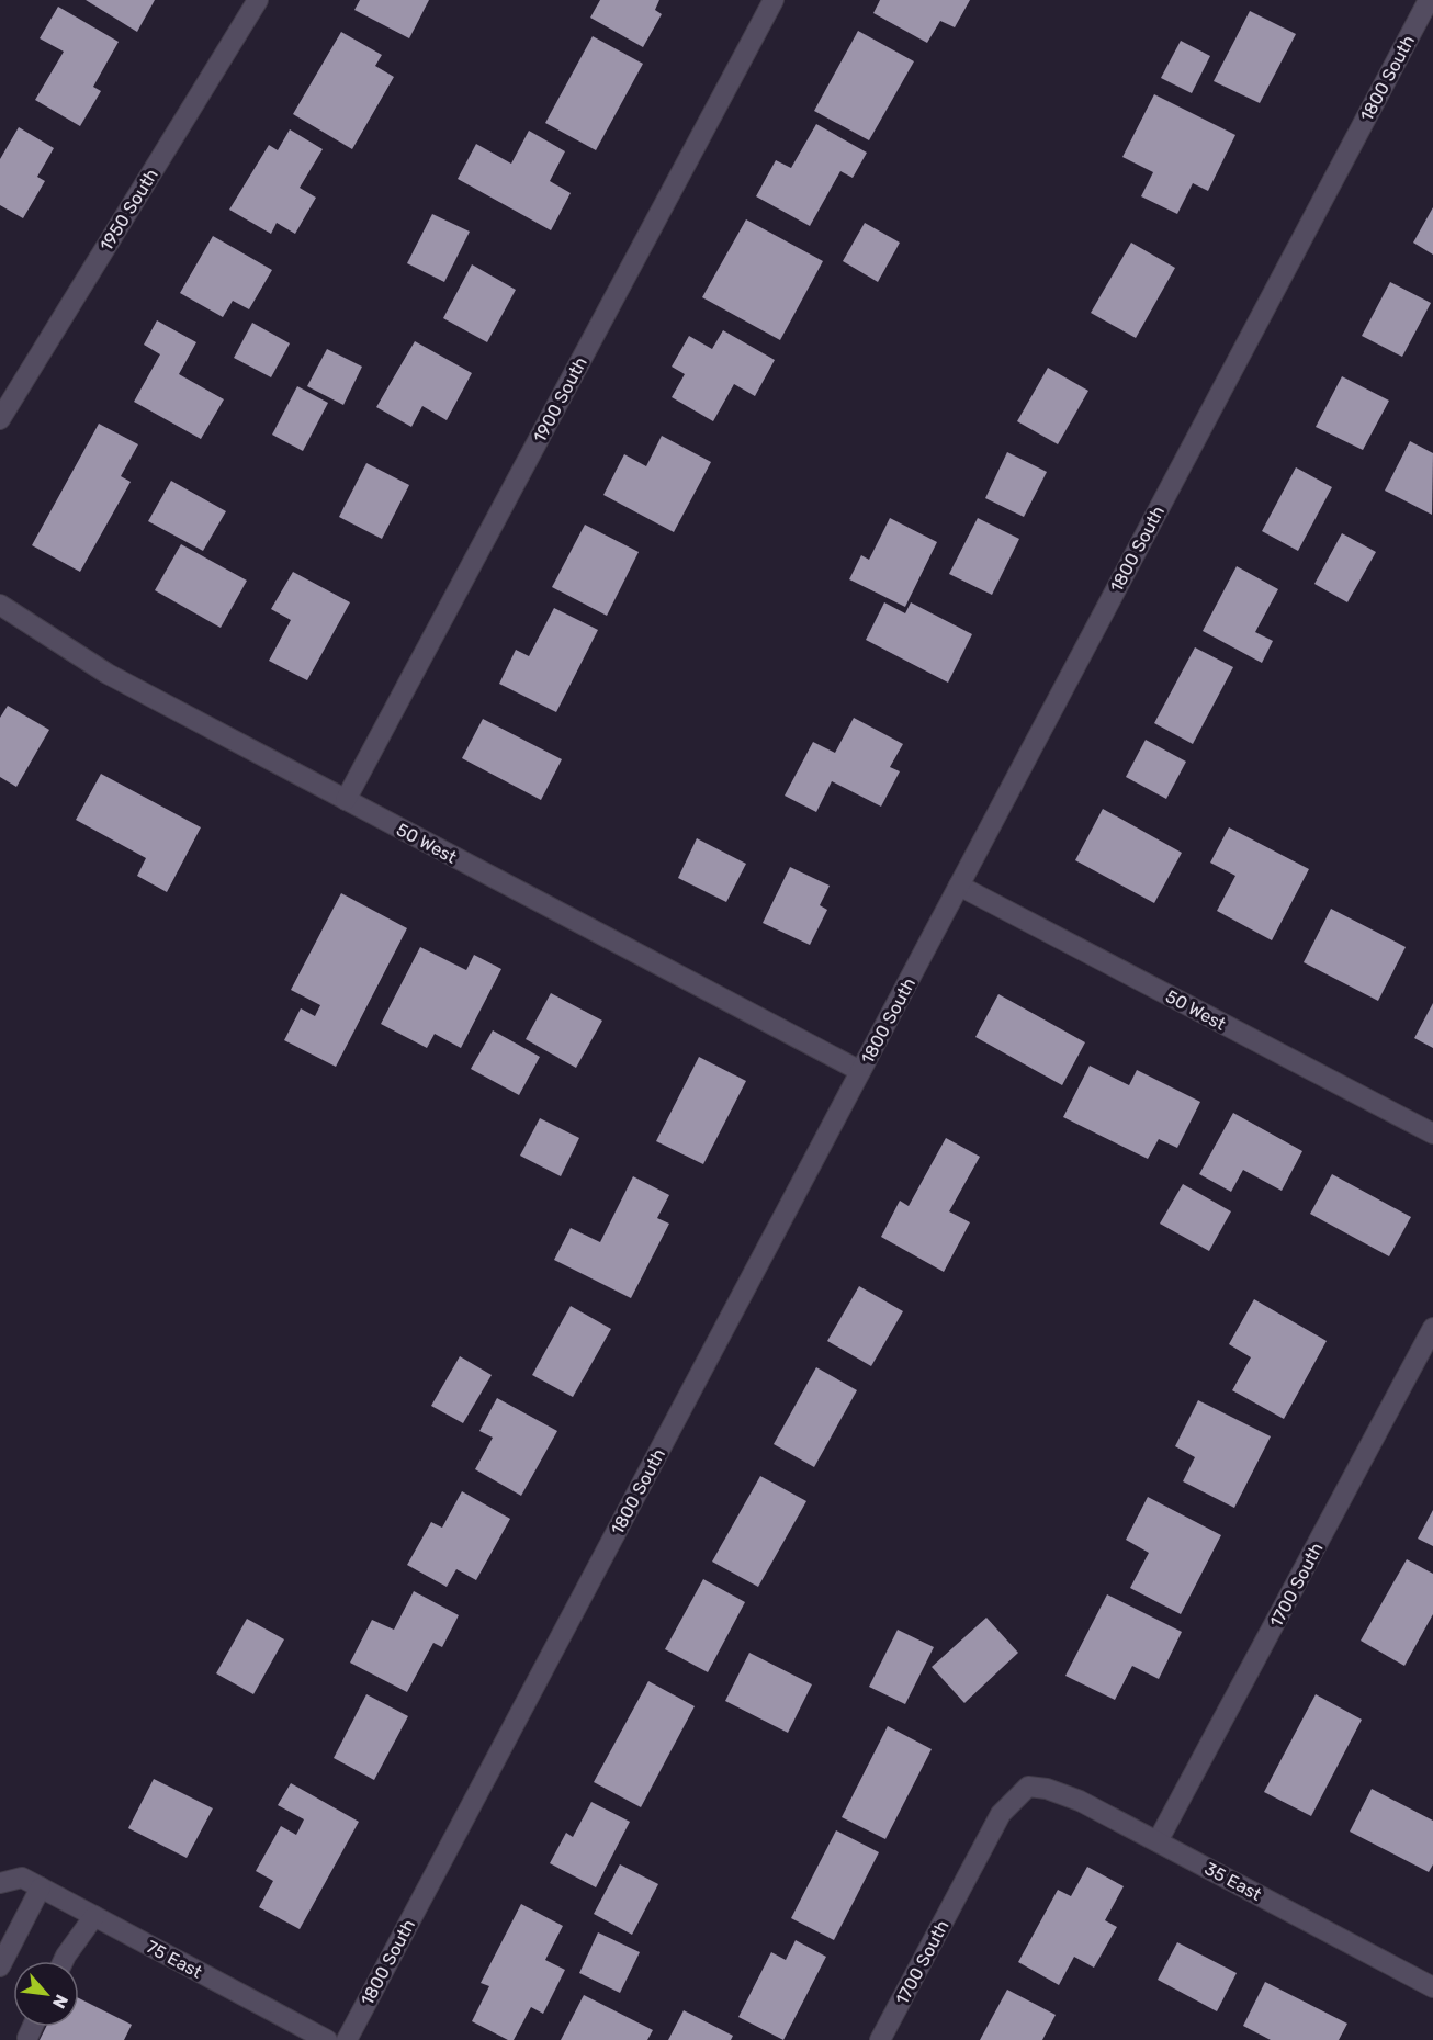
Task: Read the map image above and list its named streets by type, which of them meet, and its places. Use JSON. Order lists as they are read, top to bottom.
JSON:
{
  "streets": {
    "street": [
      "1800 South",
      "1950 South",
      "1900 South",
      "50 West",
      "1700 South",
      "35 East",
      "75 East"
    ]
  },
  "crossings": [
    ["1800 South", "50 West"],
    ["1900 South", "50 West"],
    ["1700 South", "35 East"]
  ],
  "north": "bottom right"
}
